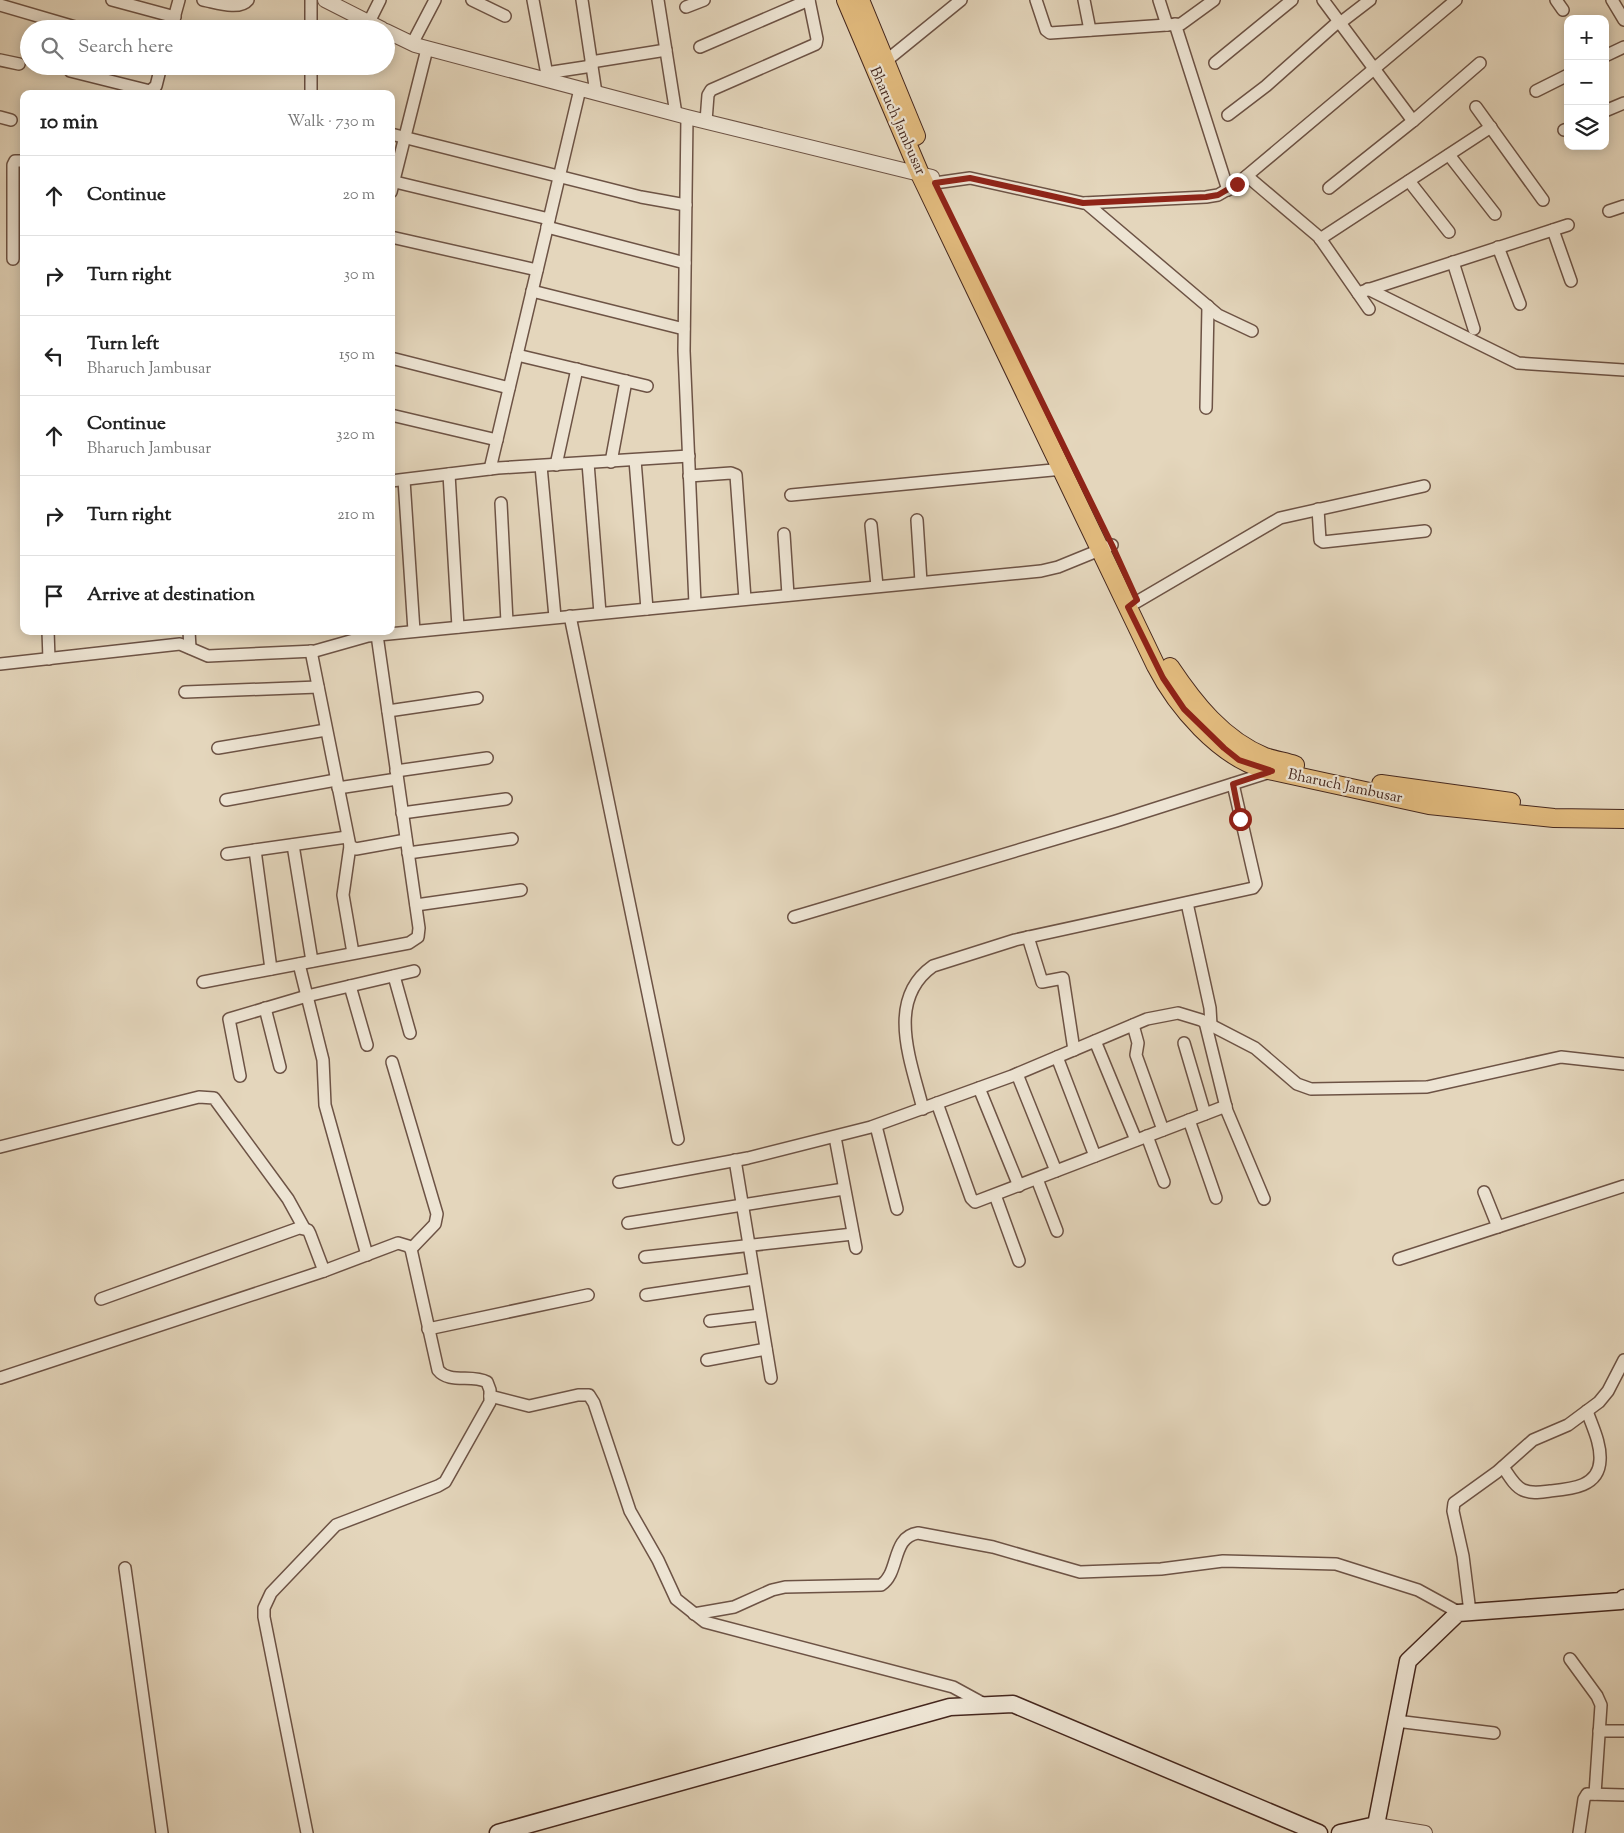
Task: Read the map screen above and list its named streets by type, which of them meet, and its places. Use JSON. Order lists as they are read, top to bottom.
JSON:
{
  "streets": {
    "main road": ["Bharuch Jambusar"]
  },
  "page": {
    "map_buttons": ["+", "−"],
    "search": "Search here",
    "heading": ["10 min", "Walk · 730 m"],
    "list": [
      ["Continue", "20 m"],
      ["Turn right", "30 m"],
      ["Turn left", "Bharuch Jambusar", "150 m"],
      ["Continue", "Bharuch Jambusar", "320 m"],
      ["Turn right", "210 m"],
      "Arrive at destination"
    ]
  }
}
